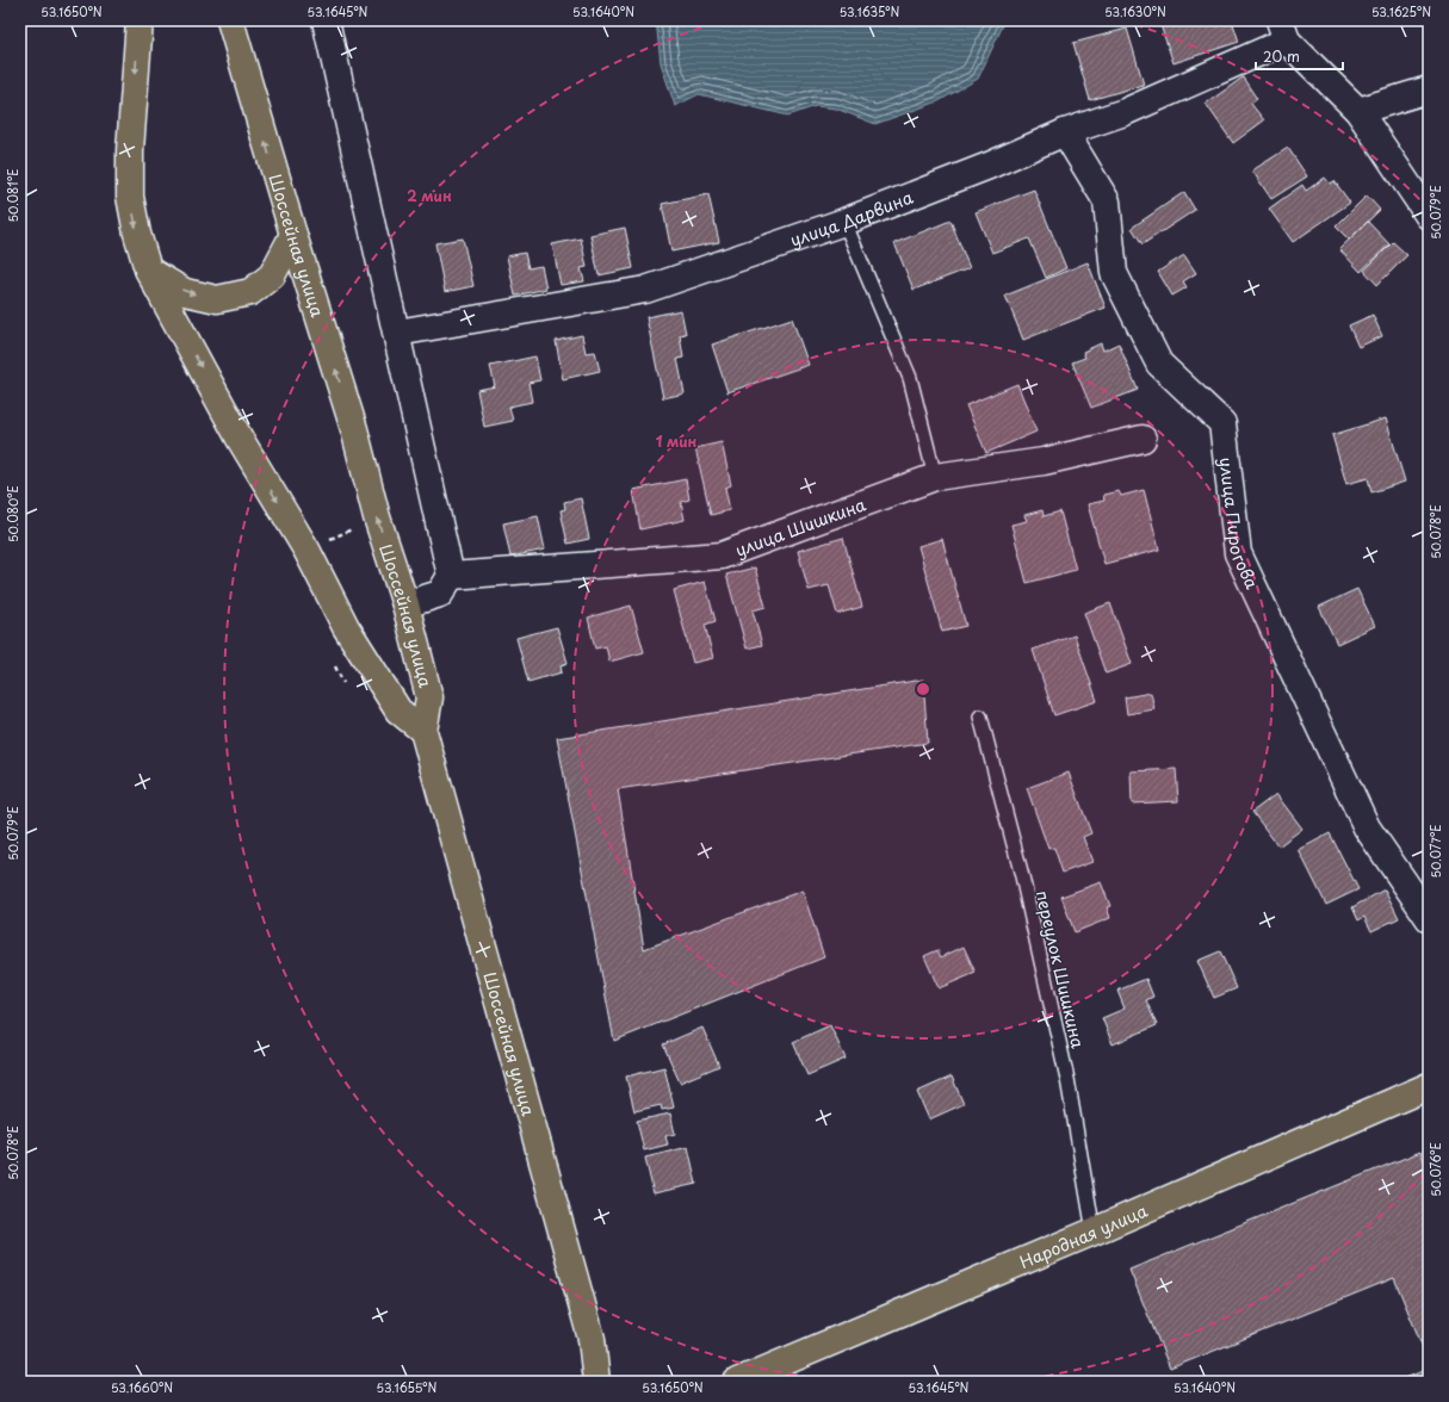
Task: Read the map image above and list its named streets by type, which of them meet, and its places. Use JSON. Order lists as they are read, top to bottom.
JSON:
{
  "streets": {
    "main road": ["Шоссейная улица", "Народная улица"],
    "street": ["улица Дарвина", "улица Пирогова", "улица Шишкина"],
    "lane": ["переулок Шишкина"]
  },
  "crossings": [
    ["улица Дарвина", "улица Пирогова"],
    ["переулок Шишкина", "Народная улица"]
  ],
  "scale_bar": "20 m",
  "coordinates": [
    "53.1650°N",
    "53.1645°N",
    "53.1640°N",
    "53.1635°N",
    "53.1630°N",
    "53.1625°N",
    "50.081°E",
    "50.079°E",
    "50.080°E",
    "50.078°E",
    "50.077°E",
    "50.076°E",
    "53.1660°N",
    "53.1655°N"
  ],
  "rings": ["2 мин", "1 мин"]
}
